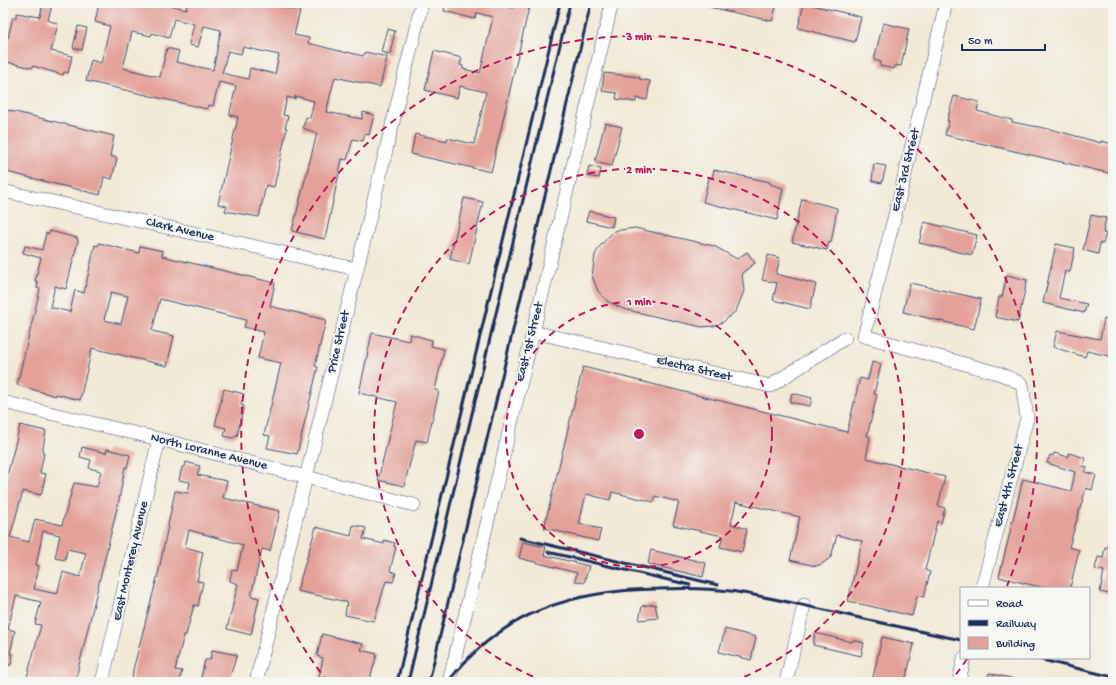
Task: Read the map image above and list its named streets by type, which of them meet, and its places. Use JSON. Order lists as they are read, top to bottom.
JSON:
{
  "streets": {
    "street": [
      "East 3rd Street",
      "Clark Avenue",
      "Price Street",
      "East 1st Street",
      "Electra Street",
      "North Loranne Avenue",
      "East 4th Street",
      "East Monterey Avenue"
    ]
  },
  "crossings": [
    ["East 3rd Street", "East 4th Street"],
    ["Clark Avenue", "Price Street"],
    ["Price Street", "North Loranne Avenue"],
    ["East 1st Street", "Electra Street"],
    ["North Loranne Avenue", "East Monterey Avenue"]
  ],
  "legend": ["Road", "Railway", "Building"],
  "scale_bar": "50 m",
  "rings": ["3 min", "2 min", "1 min"]
}
